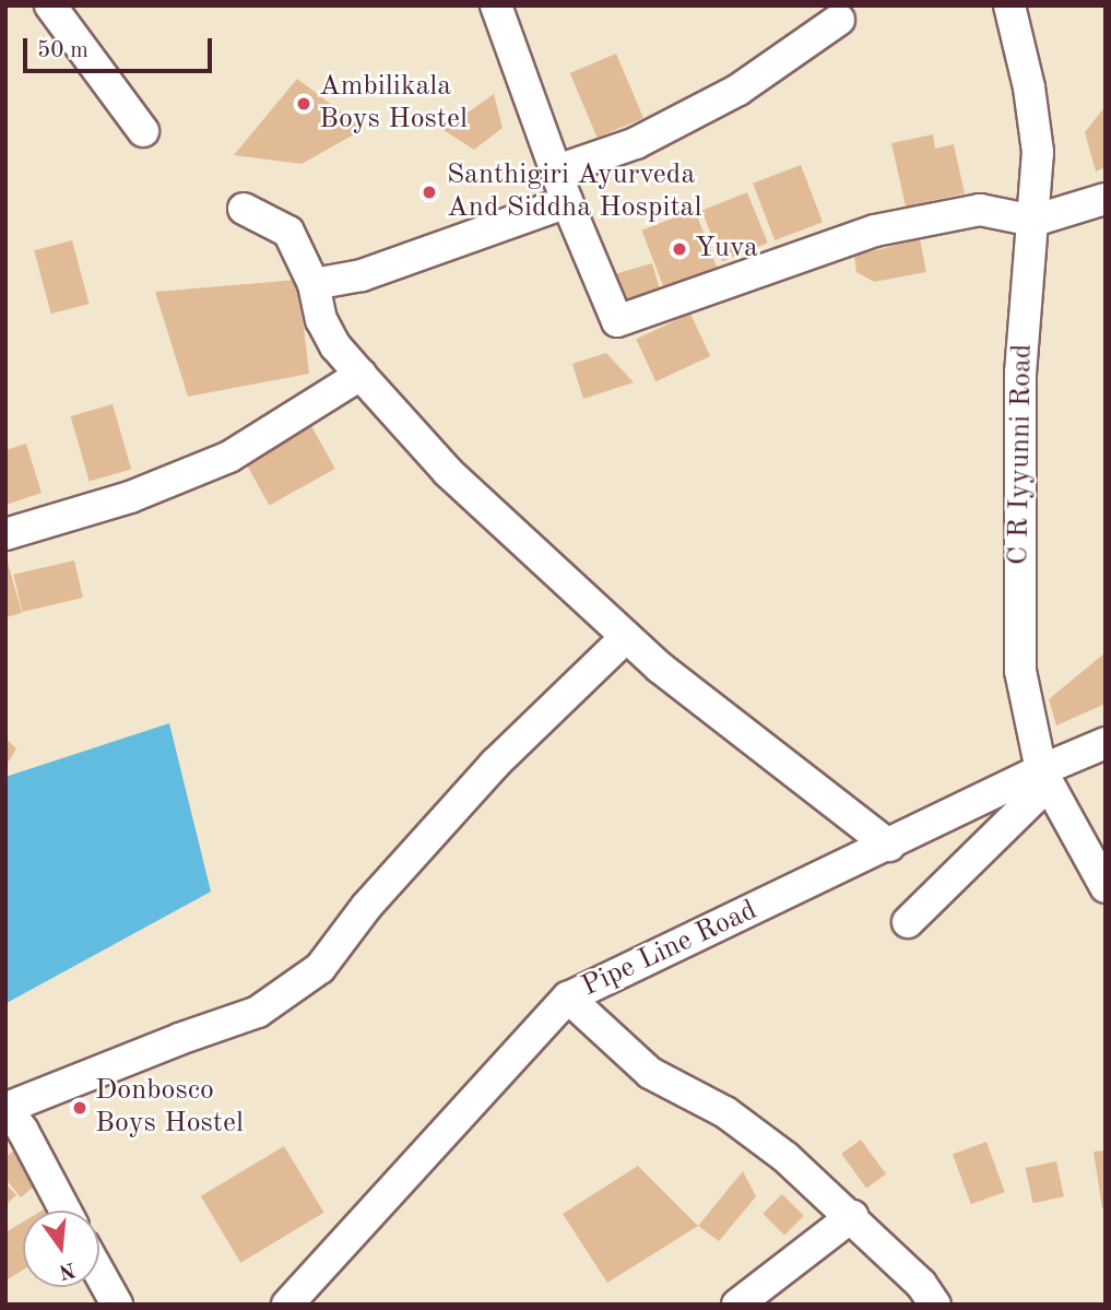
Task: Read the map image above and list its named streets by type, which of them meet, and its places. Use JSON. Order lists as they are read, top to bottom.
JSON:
{
  "streets": {
    "street": ["C R Iyyunni Road", "Pipe Line Road"]
  },
  "crossings": [
    ["C R Iyyunni Road", "Pipe Line Road"]
  ],
  "places": [
    "Ambilikala Boys Hostel",
    "Santhigiri Ayurveda And Siddha Hospital",
    "Yuva",
    "Donbosco Boys Hostel"
  ],
  "scale_bar": "50 m",
  "north": "bottom"
}
